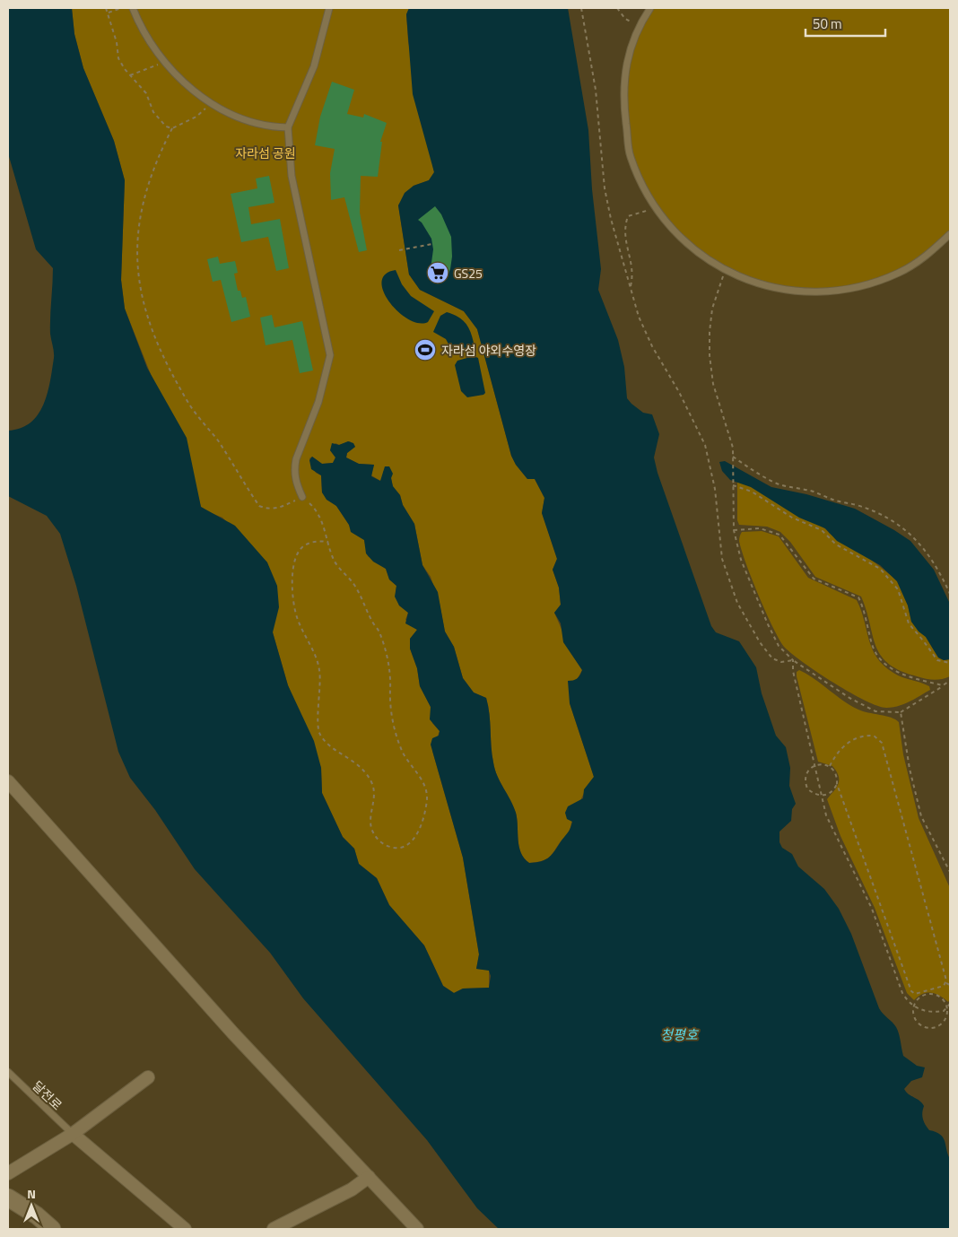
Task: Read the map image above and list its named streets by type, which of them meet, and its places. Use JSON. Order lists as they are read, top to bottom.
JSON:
{
  "streets": {
    "lane": ["달전로"]
  },
  "water": ["청평호"],
  "parks": ["자라섬 공원"],
  "places": {
    "supermarket": ["GS25"],
    "sports": ["자라섬 야외수영장"]
  },
  "scale_bar": "50 m",
  "north": "top"
}
